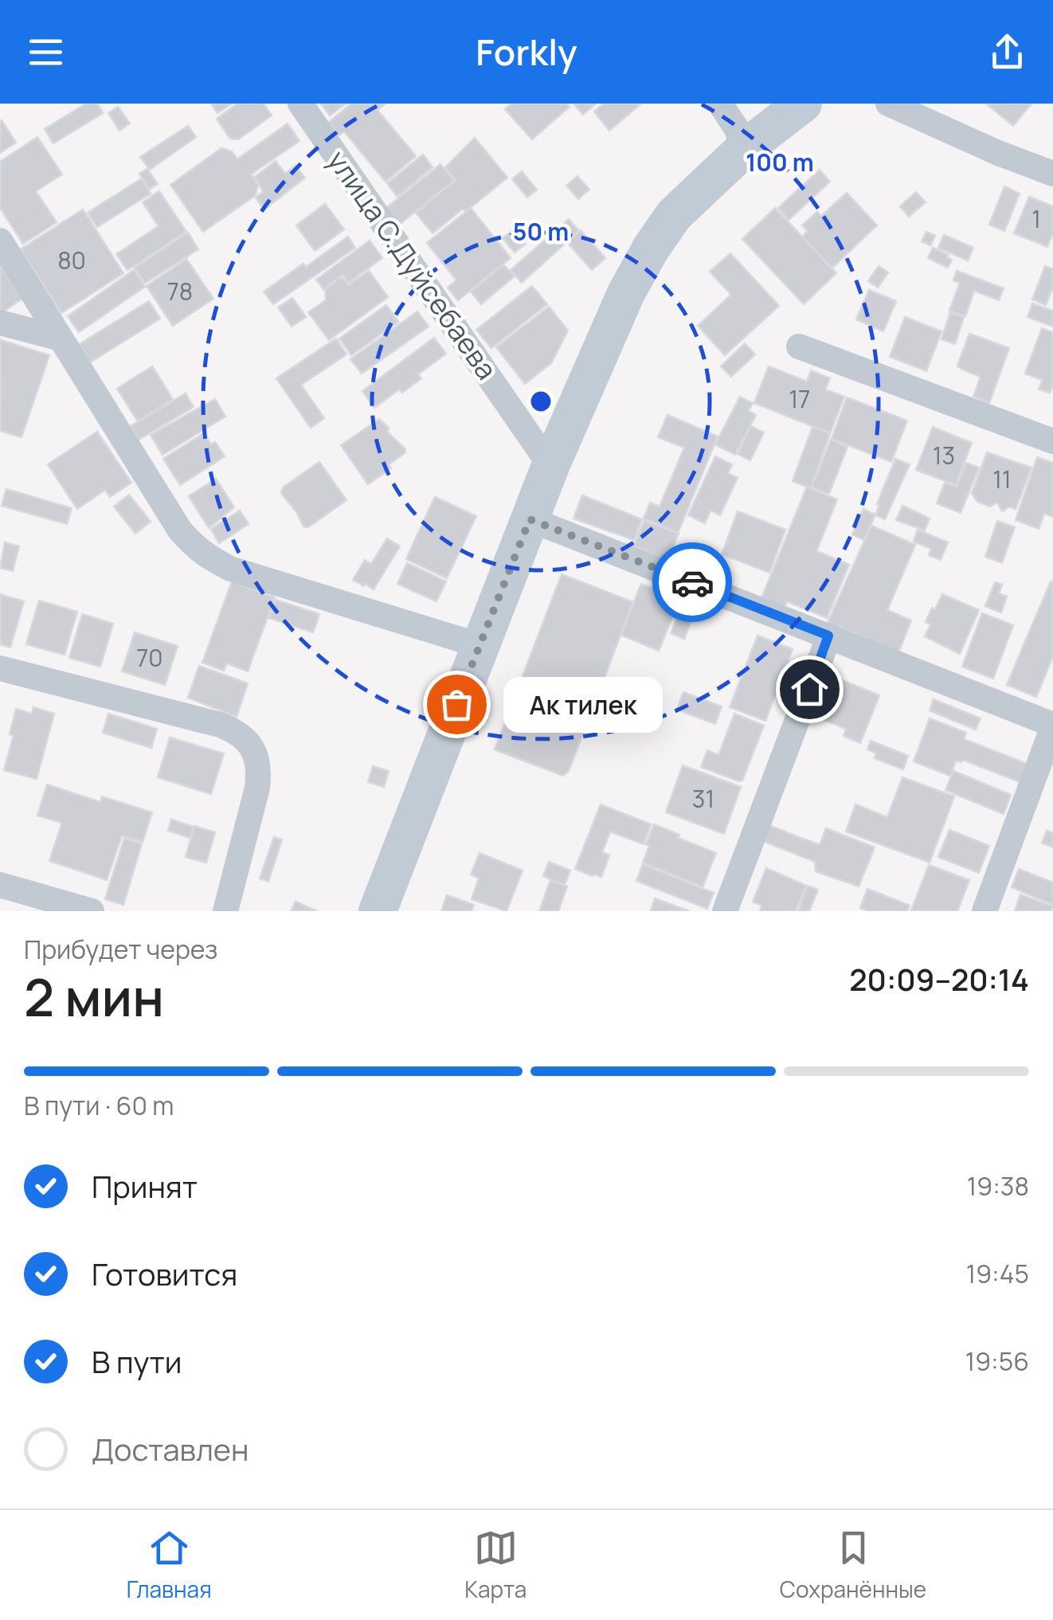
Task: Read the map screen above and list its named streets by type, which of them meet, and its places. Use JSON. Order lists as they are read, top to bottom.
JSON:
{
  "streets": {
    "street": ["улица С.Дуйсебаева"]
  },
  "places": ["Ак тилек"],
  "house_numbers": [
    "1",
    "80",
    "78",
    "17",
    "13",
    "11",
    "70",
    "31"
  ],
  "page": {
    "header": "Forkly",
    "bubble": "Ак тилек",
    "heading": ["2 мин", "Прибудет через", "20:09–20:14"],
    "bar": "В пути · 60 m",
    "list": [
      ["Принят", "19:38"],
      ["Готовится", "19:45"],
      ["В пути", "19:56"],
      "Доставлен"
    ],
    "tabs": ["Главная", "Карта", "Сохранённые"]
  },
  "rings": ["100 m", "50 m"]
}
